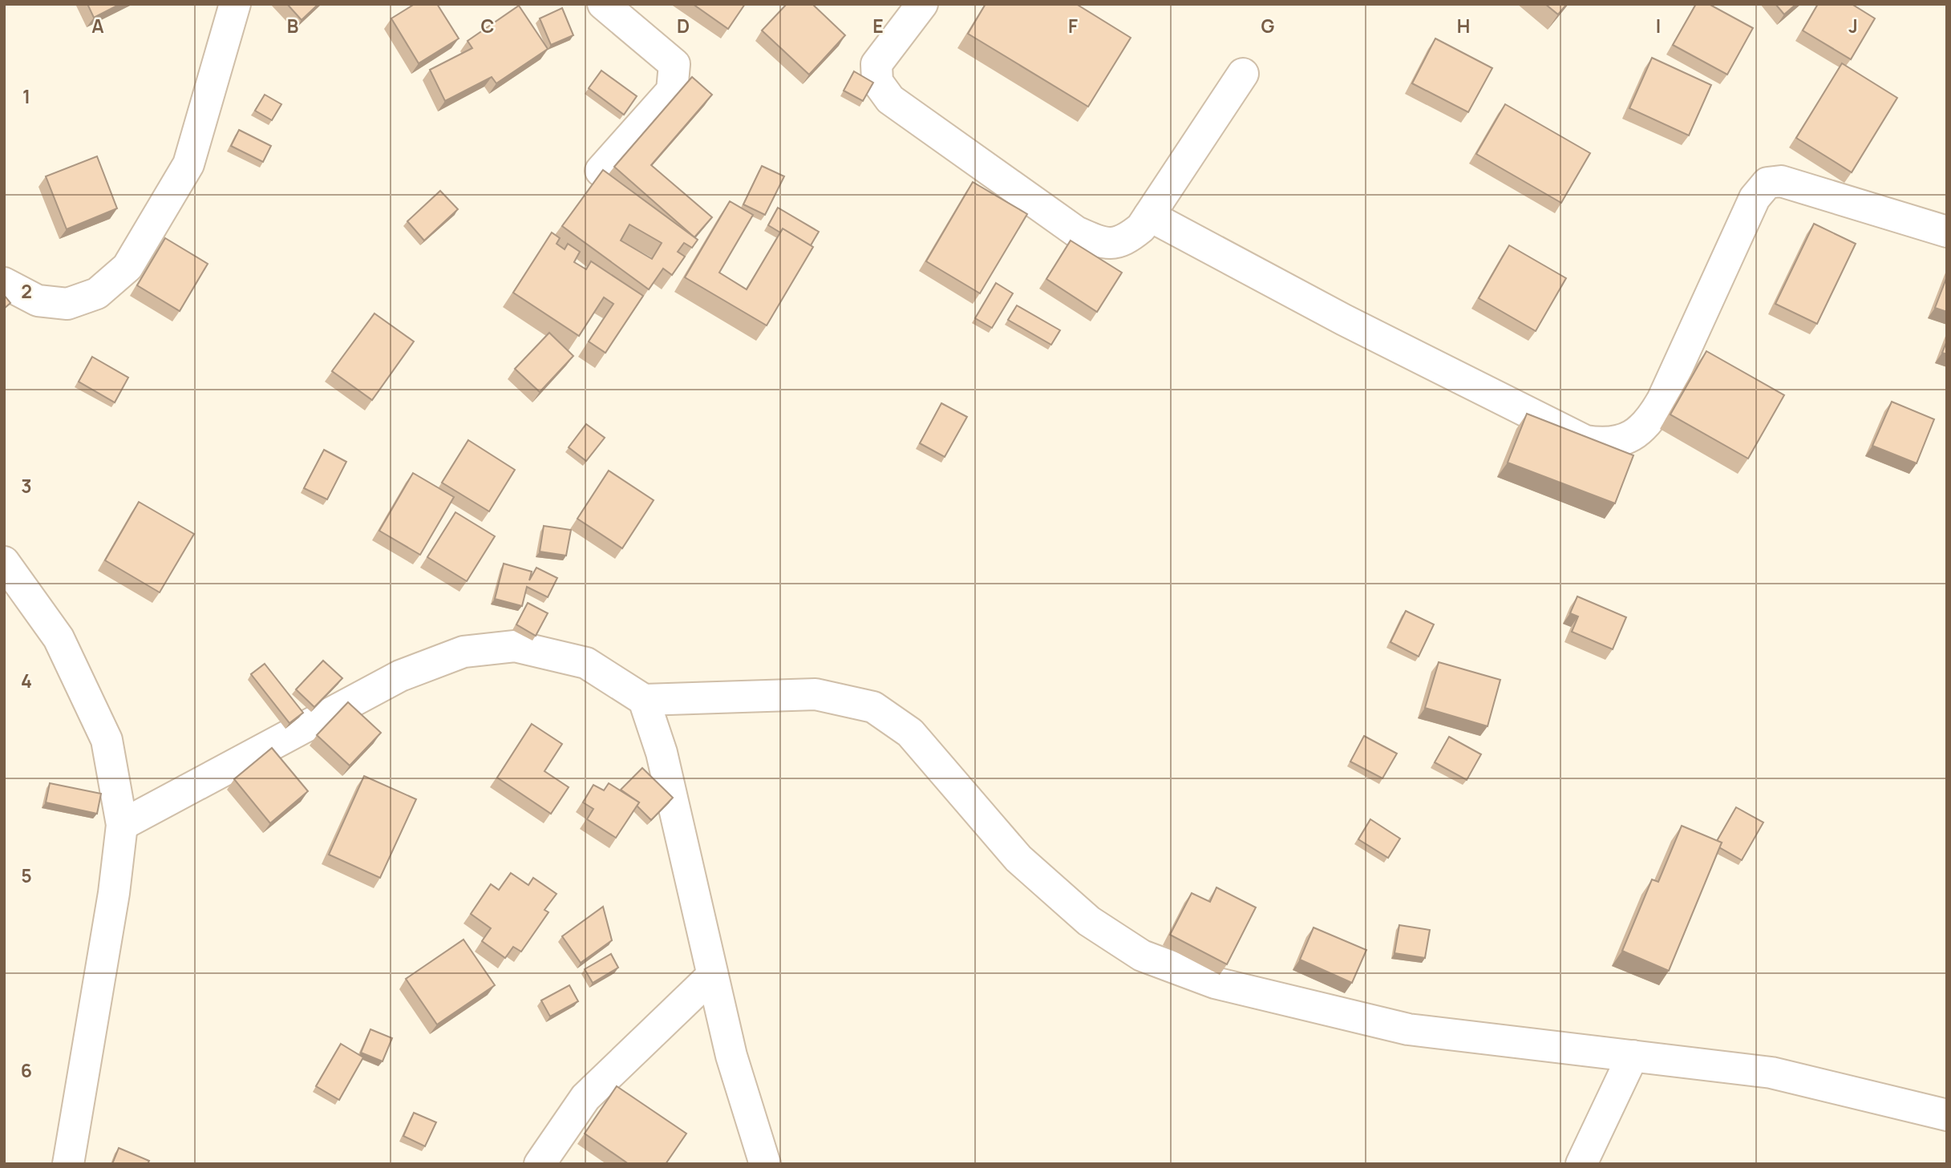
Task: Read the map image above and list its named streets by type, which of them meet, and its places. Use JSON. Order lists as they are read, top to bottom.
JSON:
{
  "grid": {
    "columns": [
      "A",
      "B",
      "C",
      "D",
      "E",
      "F",
      "G",
      "H",
      "I",
      "J"
    ],
    "rows": [
      "1",
      "2",
      "3",
      "4",
      "5",
      "6"
    ]
  }
}
